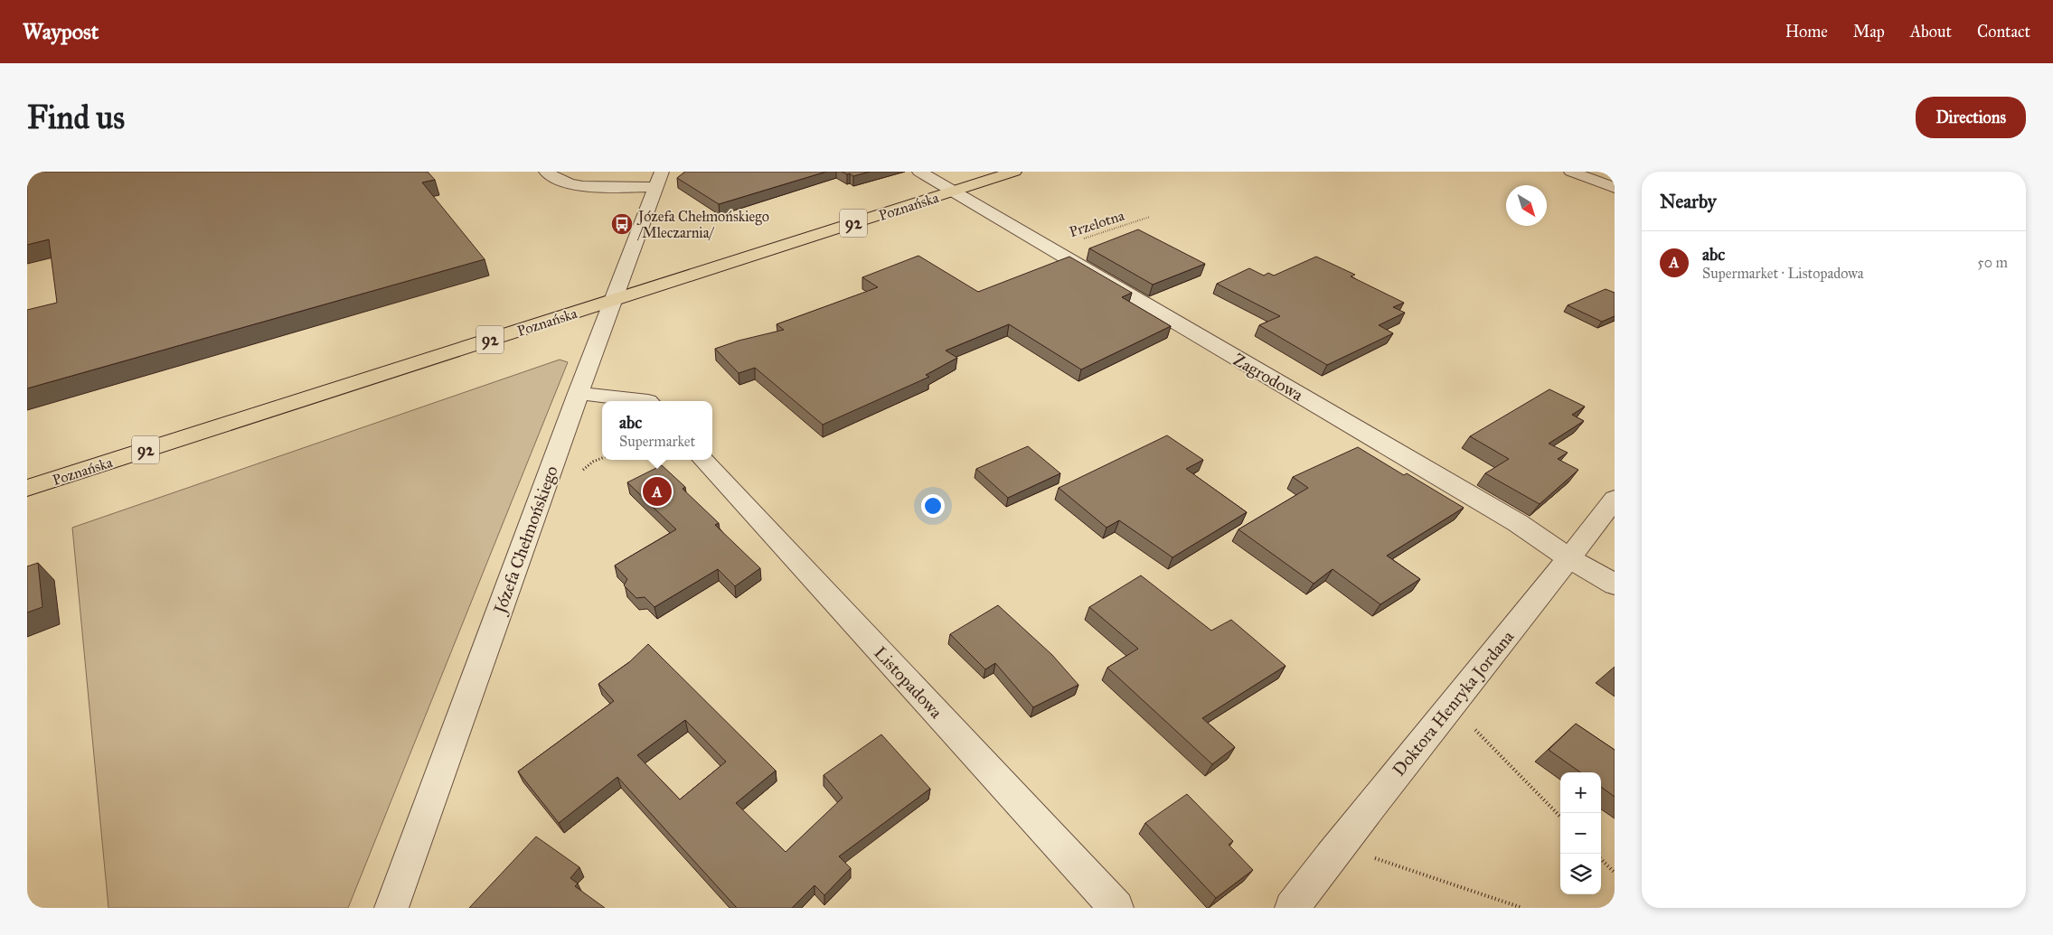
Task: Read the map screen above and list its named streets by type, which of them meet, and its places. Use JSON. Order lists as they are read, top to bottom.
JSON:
{
  "streets": {
    "main road": ["Poznańska", "92"],
    "street": [
      "Zagrodowa",
      "Józefa Chełmońskiego",
      "Listopadowa",
      "Doktora Henryka Jordana"
    ],
    "path": ["Przelotna"]
  },
  "crossings": [
    ["Poznańska", "Zagrodowa"],
    ["Poznańska", "Józefa Chełmońskiego"],
    ["Przelotna", "Zagrodowa"],
    ["Zagrodowa", "Doktora Henryka Jordana"]
  ],
  "places": {
    "bus stop": ["Józefa Chełmońskiego /Mleczarnia/"]
  },
  "north": "bottom right",
  "page": {
    "header": "Waypost",
    "nav": [
      "Home",
      "Map",
      "About",
      "Contact"
    ],
    "buttons": "Directions",
    "title": "Find us",
    "heading": "Nearby",
    "list": [
      {
        "mark": "A",
        "name": "abc",
        "note": "Supermarket · Listopadowa",
        "value": "50 m"
      }
    ],
    "popup": ["abc", "Supermarket"],
    "pins": "A",
    "map_buttons": ["+", "−"]
  }
}
